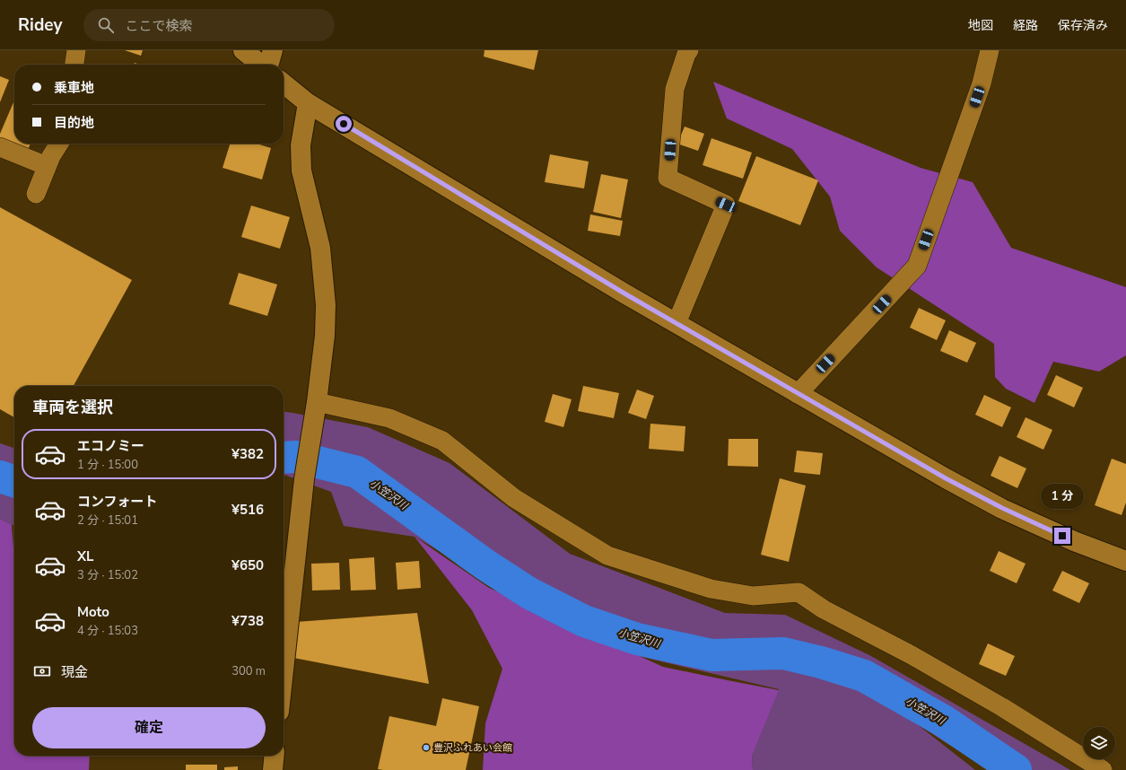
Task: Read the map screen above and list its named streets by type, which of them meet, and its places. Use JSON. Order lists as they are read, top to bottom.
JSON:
{
  "water": ["小笠沢川"],
  "places": ["豊沢ふれあい会館"],
  "page": {
    "header": "Ridey",
    "search": "ここで検索",
    "nav": ["地図", "経路", "保存済み"],
    "banner": ["乗車地", "目的地"],
    "heading": "車両を選択",
    "list": [
      {
        "name": "エコノミー",
        "note": "1 分 · 15:00",
        "value": "¥382"
      },
      {
        "name": "コンフォート",
        "note": "2 分 · 15:01",
        "value": "¥516"
      },
      {
        "name": "XL",
        "note": "3 分 · 15:02",
        "value": "¥650"
      },
      {
        "name": "Moto",
        "note": "4 分 · 15:03",
        "value": "¥738"
      }
    ],
    "bubble": "1 分",
    "pay": ["現金", "300 m"],
    "buttons": "確定"
  }
}
